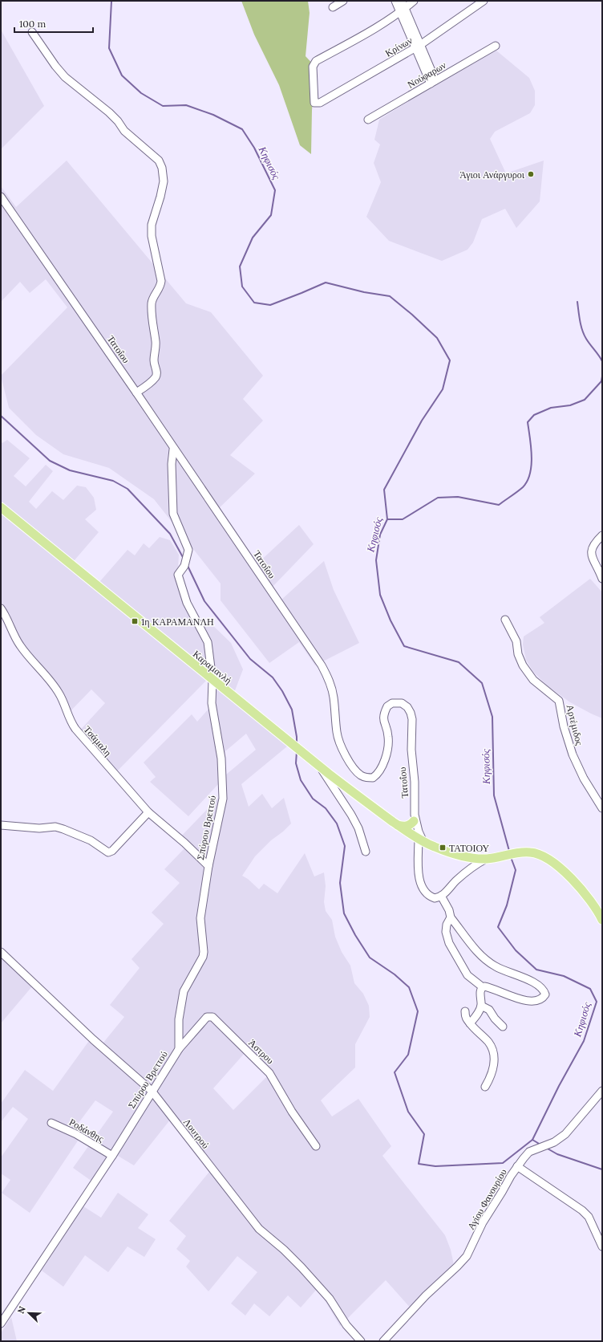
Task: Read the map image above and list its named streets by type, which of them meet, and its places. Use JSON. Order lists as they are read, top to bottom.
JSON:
{
  "streets": {
    "main road": ["Καραμανλή"],
    "street": [
      "Κρίνων",
      "Νούφαρων",
      "Τατοΐου",
      "Αρτέμιδος",
      "Τσάμαλη",
      "Σπύρου Βρεττού",
      "Άστρου",
      "Ροδάνθης",
      "Λουτρού",
      "Αγίου Φανουρίου"
    ]
  },
  "crossings": [
    ["Τατοΐου", "Καραμανλή"],
    ["Τατοΐου", "Σπύρου Βρεττού"],
    ["Καραμανλή", "Σπύρου Βρεττού"],
    ["Τσάμαλη", "Σπύρου Βρεττού"],
    ["Σπύρου Βρεττού", "Άστρου"],
    ["Σπύρου Βρεττού", "Ροδάνθης"],
    ["Σπύρου Βρεττού", "Λουτρού"]
  ],
  "water": ["Κηφισός"],
  "places": {
    "other": ["Άγιοι Ανάργυροι"],
    "transit": ["1η ΚΑΡΑΜΑΝΛΗ", "ΤΑΤΟΙΟΥ"]
  },
  "scale_bar": "100 m",
  "north": "top left"
}
